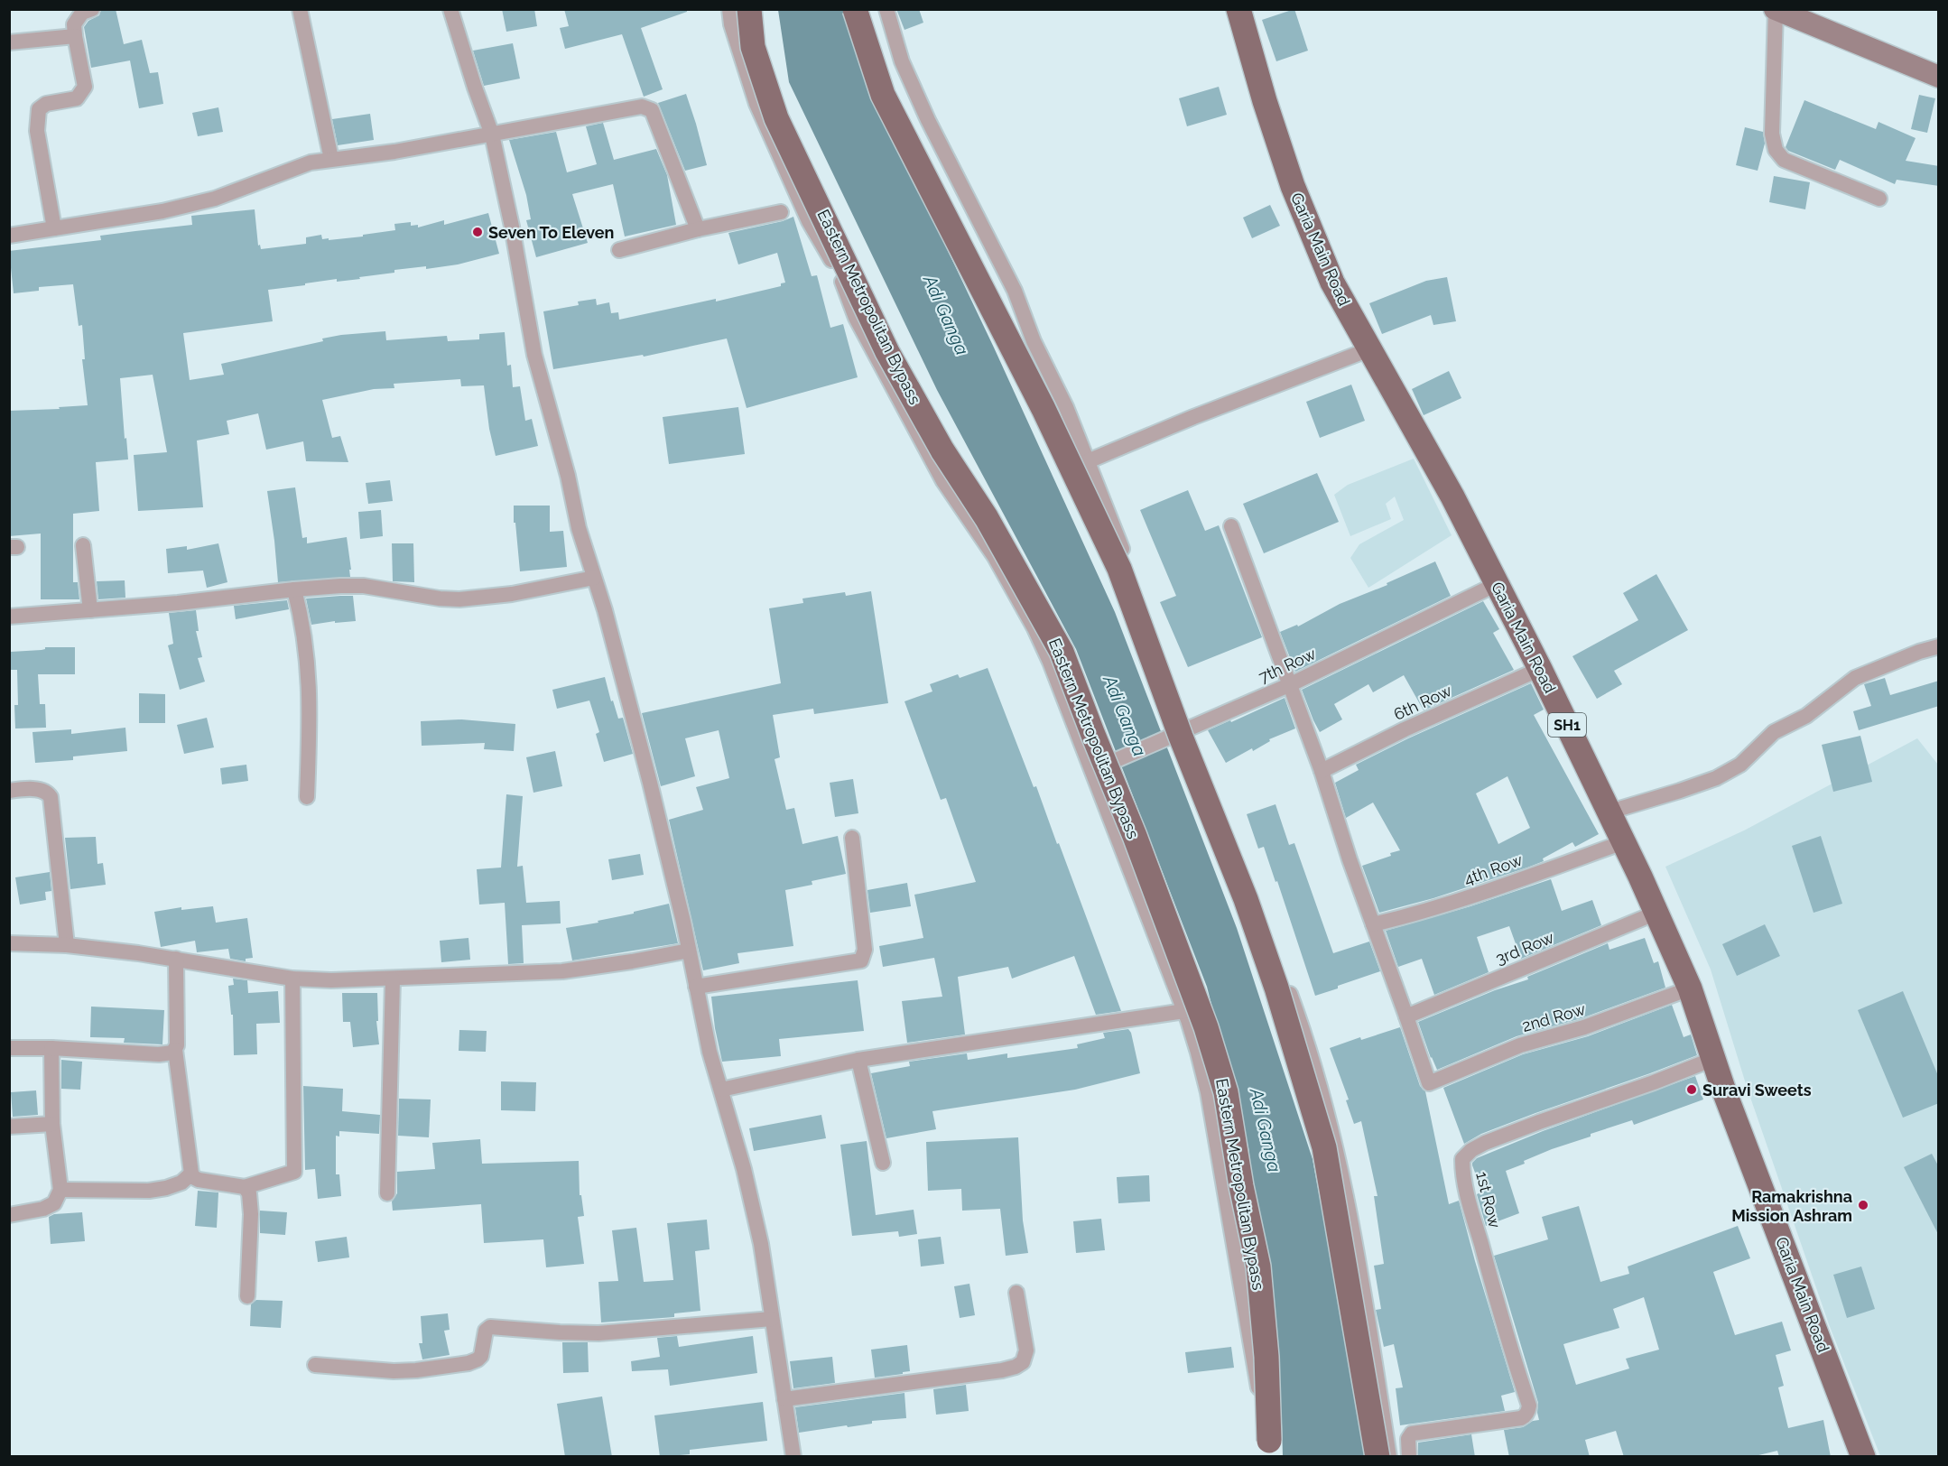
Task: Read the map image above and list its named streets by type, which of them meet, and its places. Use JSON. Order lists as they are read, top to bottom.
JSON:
{
  "streets": {
    "main road": ["Garia Main Road", "Eastern Metropolitan Bypass", "SH1"],
    "street": [
      "7th Row",
      "6th Row",
      "4th Row",
      "3rd Row",
      "2nd Row",
      "1st Row"
    ]
  },
  "crossings": [
    ["Garia Main Road", "7th Row"],
    ["Garia Main Road", "6th Row"],
    ["Garia Main Road", "4th Row"],
    ["Garia Main Road", "3rd Row"],
    ["Garia Main Road", "2nd Row"],
    ["Garia Main Road", "1st Row"],
    ["3rd Row", "2nd Row"]
  ],
  "water": ["Adi Ganga"],
  "places": ["Seven To Eleven", "Suravi Sweets", "Ramakrishna Mission Ashram"]
}
